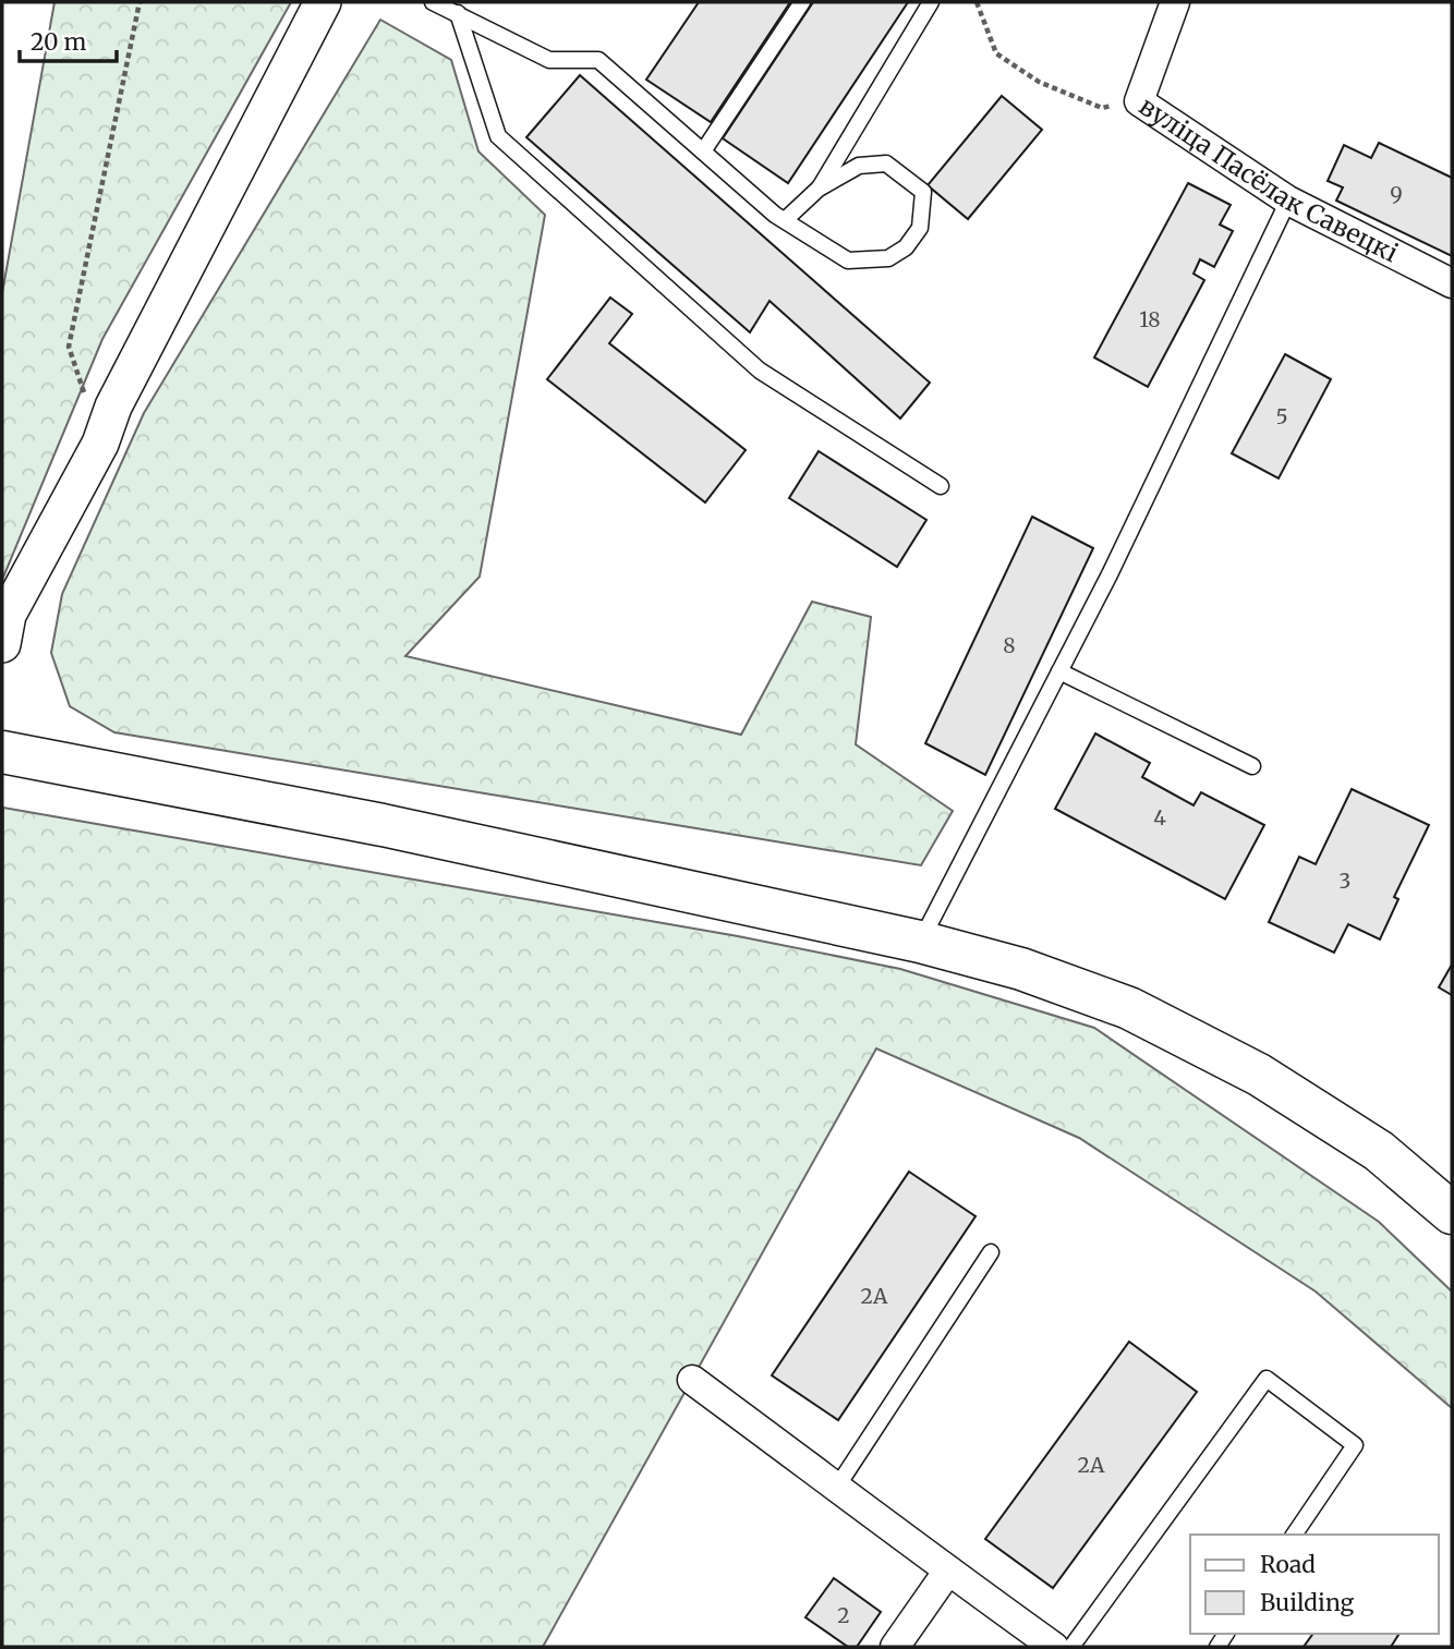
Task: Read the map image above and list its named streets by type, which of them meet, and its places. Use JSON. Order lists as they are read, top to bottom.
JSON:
{
  "streets": {
    "street": ["вуліца Пасёлак Савецкі"]
  },
  "house_numbers": [
    "9",
    "18",
    "5",
    "8",
    "4",
    "3",
    "2А",
    "2А",
    "2"
  ],
  "legend": ["Road", "Building"],
  "scale_bar": "20 m"
}
